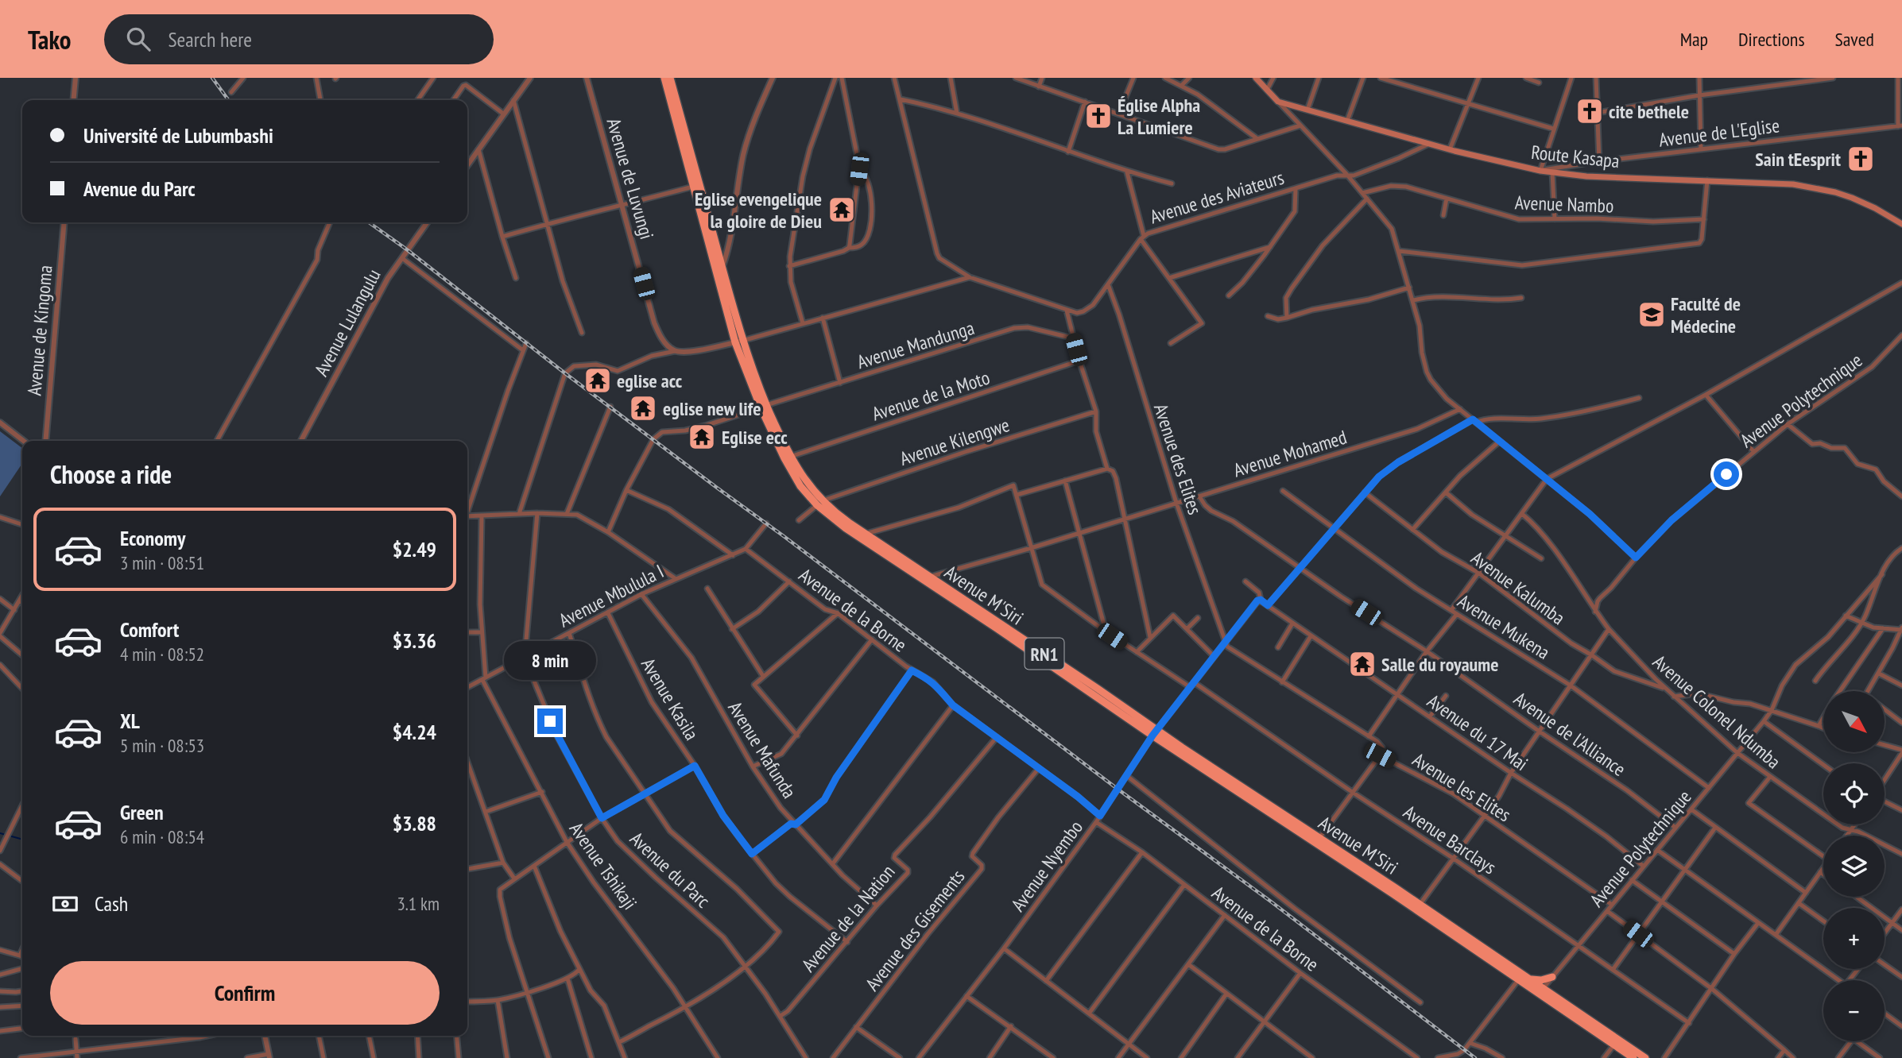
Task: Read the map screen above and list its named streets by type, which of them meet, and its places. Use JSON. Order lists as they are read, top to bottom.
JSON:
{
  "streets": {
    "highway": ["Avenue M'Siri", "RN1"],
    "main road": ["Route Kasapa"],
    "street": [
      "Avenue de L'Eglise",
      "Avenue de Luvungi",
      "Avenue des Aviateurs",
      "Avenue Nambo",
      "Avenue Lulangulu",
      "Avenue de Kingoma",
      "Avenue Mandunga",
      "Avenue de la Moto",
      "Avenue Polytechnique",
      "Avenue Kilengwe",
      "Avenue Mohamed",
      "Avenue des Elites",
      "Avenue Kalumba",
      "Avenue Mbulula I",
      "Avenue de la Borne",
      "Avenue Mukena",
      "Avenue Kasila",
      "Avenue Colonel Ndumba",
      "Avenue du 17 Mai",
      "Avenue de l'Alliance",
      "Avenue Mafunda",
      "Avenue les Elites",
      "Avenue Barclays",
      "Avenue Tshikaji",
      "Avenue Nyembo",
      "Avenue du Parc",
      "Avenue de la Nation",
      "Avenue des Gisements"
    ]
  },
  "crossings": [
    ["Avenue de L'Eglise", "Route Kasapa"],
    ["Route Kasapa", "Avenue des Aviateurs"],
    ["Avenue des Aviateurs", "Avenue des Elites"],
    ["Avenue Mandunga", "Avenue M'Siri"],
    ["Avenue de la Moto", "Avenue M'Siri"],
    ["Avenue Polytechnique", "Avenue M'Siri"],
    ["Avenue Polytechnique", "Avenue Mukena"],
    ["Avenue Polytechnique", "Avenue Colonel Ndumba"],
    ["Avenue Polytechnique", "Avenue du 17 Mai"],
    ["Avenue Polytechnique", "Avenue de l'Alliance"],
    ["Avenue Polytechnique", "Avenue les Elites"],
    ["Avenue Polytechnique", "Avenue Barclays"],
    ["Avenue Kilengwe", "Avenue M'Siri"],
    ["Avenue Mohamed", "Avenue des Elites"],
    ["Avenue Mohamed", "Avenue M'Siri"],
    ["Avenue Mohamed", "Avenue de l'Alliance"],
    ["Avenue des Elites", "Avenue Nyembo"],
    ["Avenue Kalumba", "Avenue Colonel Ndumba"],
    ["Avenue M'Siri", "Avenue Nyembo"],
    ["Avenue Mbulula I", "Avenue de la Borne"],
    ["Avenue Mbulula I", "Avenue Kasila"],
    ["Avenue Mbulula I", "Avenue Mafunda"],
    ["Avenue Mbulula I", "Avenue Tshikaji"],
    ["Avenue Mbulula I", "Avenue du Parc"],
    ["Avenue de la Borne", "Avenue Nyembo"],
    ["Avenue de la Borne", "Avenue de la Nation"],
    ["Avenue de la Borne", "Avenue des Gisements"],
    ["Avenue Kasila", "Avenue de la Nation"],
    ["Avenue Mafunda", "Avenue de la Nation"],
    ["Avenue Barclays", "Avenue Nyembo"],
    ["Avenue du Parc", "Avenue de la Nation"]
  ],
  "places": {
    "church": ["cite bethele", "Église Alpha La Lumiere", "Sain tEesprit"],
    "temple": [
      "Eglise evengelique la gloire de Dieu",
      "eglise acc",
      "eglise new life",
      "Eglise ecc",
      "Salle du royaume"
    ],
    "school or university": ["Faculté de Médecine"]
  },
  "north": "bottom right",
  "page": {
    "header": "Tako",
    "search": "Search here",
    "nav": ["Map", "Directions", "Saved"],
    "banner": ["Université de Lubumbashi", "Avenue du Parc"],
    "heading": "Choose a ride",
    "list": [
      {
        "name": "Economy",
        "note": "3 min · 08:51",
        "value": "$2.49"
      },
      {
        "name": "Comfort",
        "note": "4 min · 08:52",
        "value": "$3.36"
      },
      {
        "name": "XL",
        "note": "5 min · 08:53",
        "value": "$4.24"
      },
      {
        "name": "Green",
        "note": "6 min · 08:54",
        "value": "$3.88"
      }
    ],
    "bubble": "8 min",
    "map_buttons": ["+", "−"],
    "pay": ["Cash", "3.1 km"],
    "buttons": "Confirm"
  }
}
